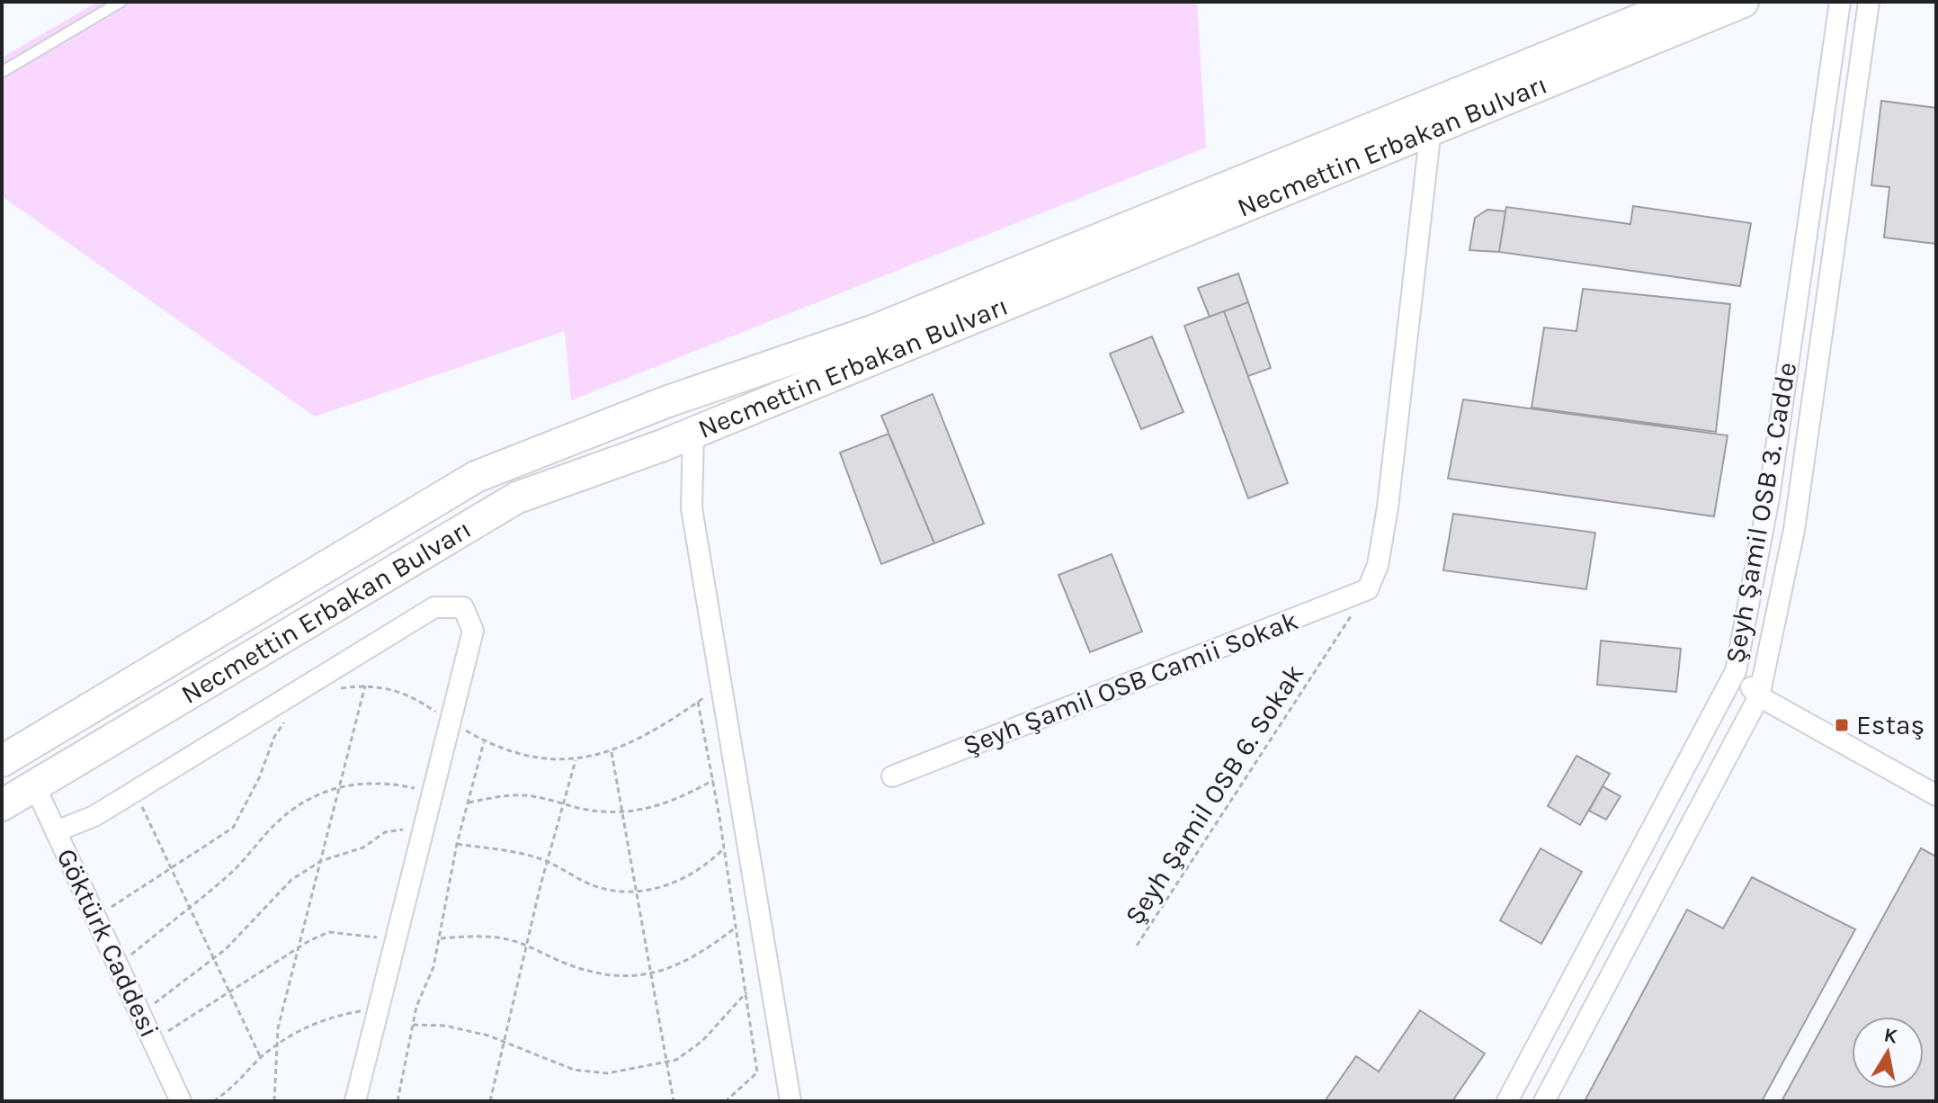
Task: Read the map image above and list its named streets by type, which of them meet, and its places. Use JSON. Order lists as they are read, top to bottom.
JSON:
{
  "streets": {
    "main road": ["Necmettin Erbakan Bulvarı"],
    "street": ["Şeyh Şamil OSB 3. Cadde", "Şeyh Şamil OSB Camii Sokak", "Göktürk Caddesi"],
    "path": ["Şeyh Şamil OSB 6. Sokak"]
  },
  "crossings": [
    ["Necmettin Erbakan Bulvarı", "Göktürk Caddesi"],
    ["Şeyh Şamil OSB Camii Sokak", "Şeyh Şamil OSB 6. Sokak"]
  ],
  "places": {
    "transit": ["Estaş"]
  },
  "north": "top"
}
